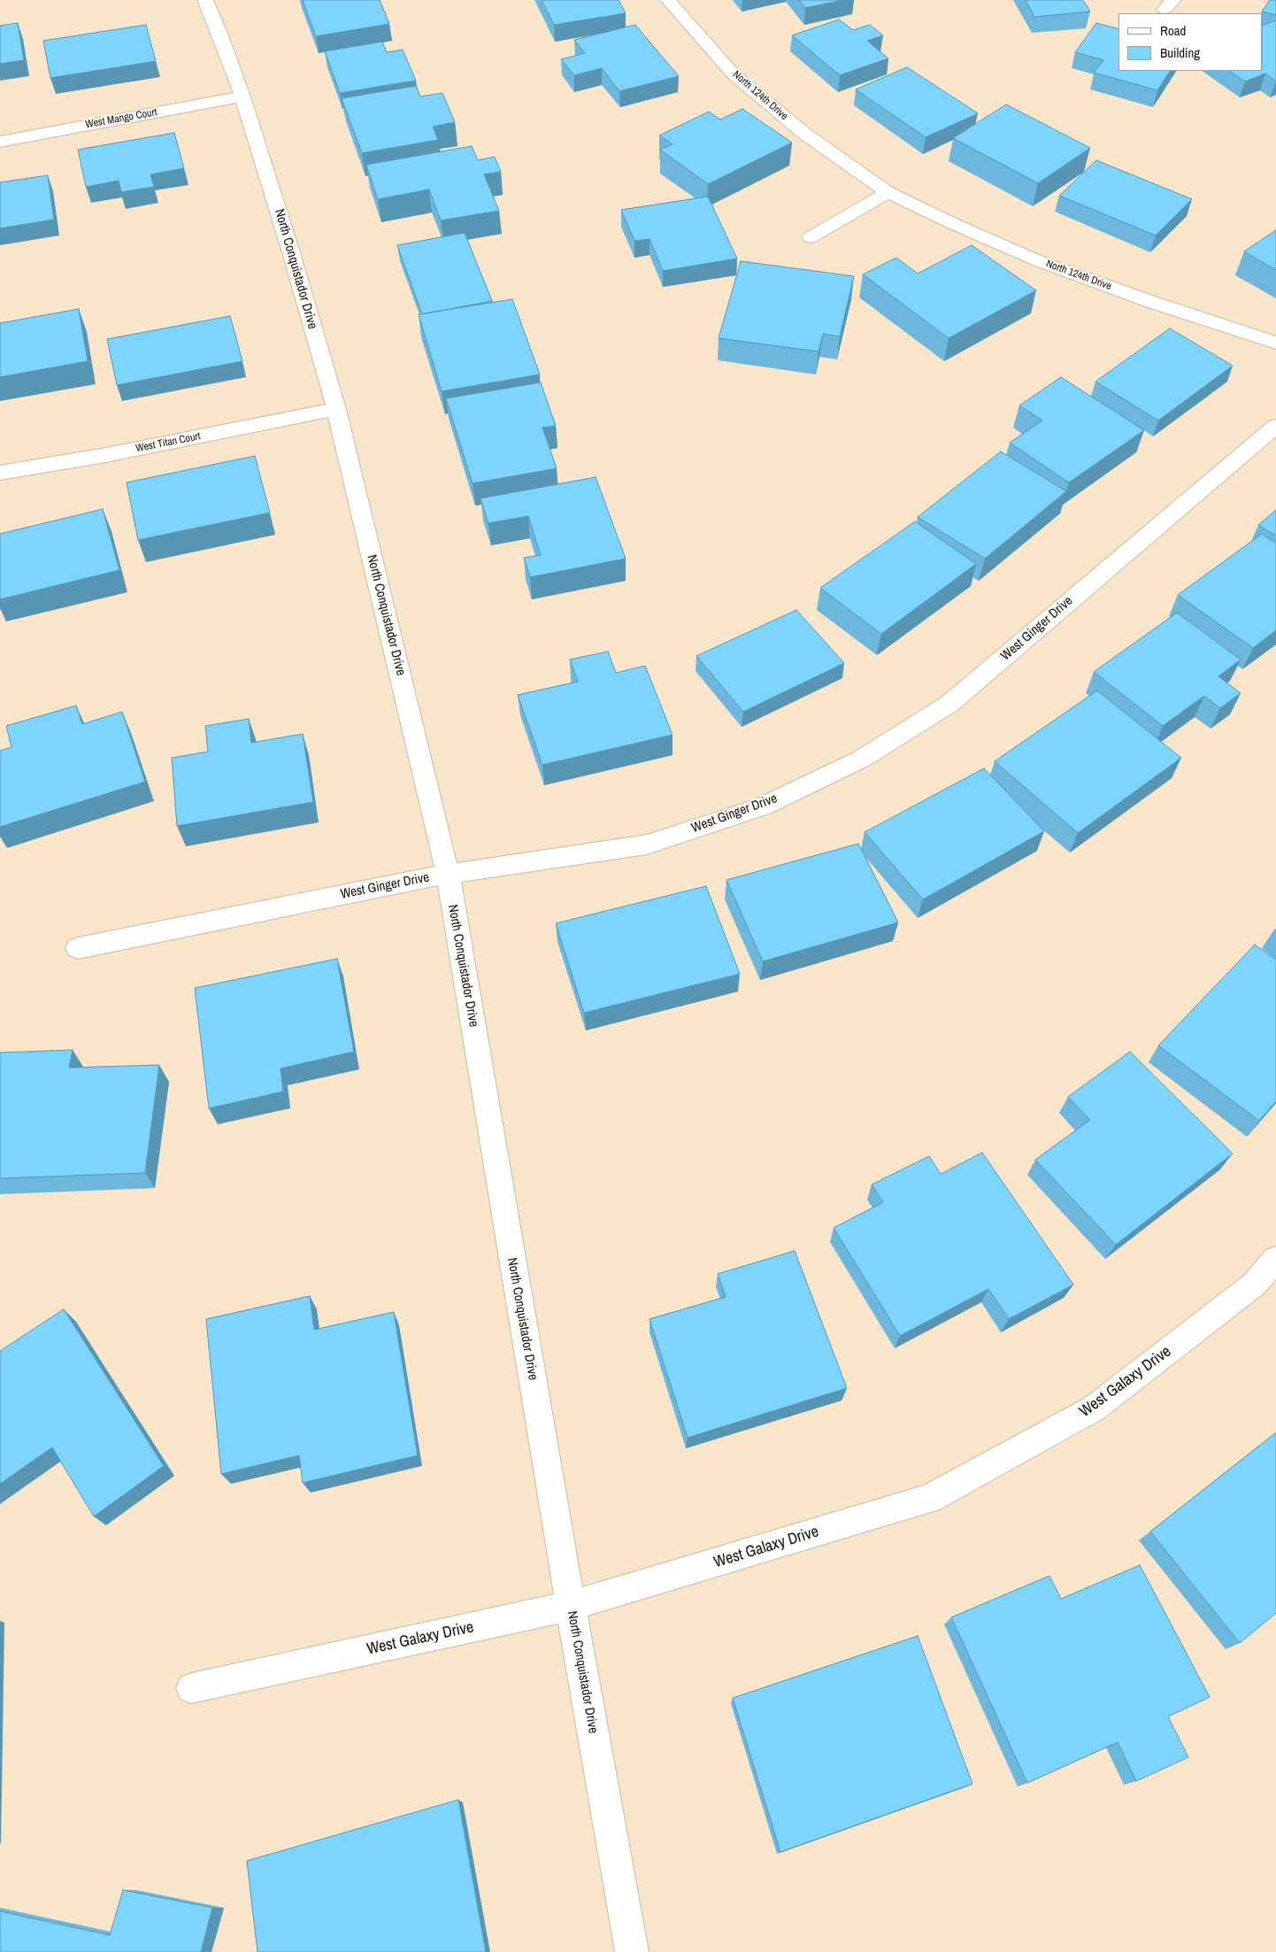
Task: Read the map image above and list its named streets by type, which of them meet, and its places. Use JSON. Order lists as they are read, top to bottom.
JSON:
{
  "streets": {
    "street": [
      "North 124th Drive",
      "West Mango Court",
      "North Conquistador Drive",
      "West Titan Court",
      "West Ginger Drive",
      "West Galaxy Drive"
    ]
  },
  "crossings": [
    ["West Mango Court", "North Conquistador Drive"],
    ["North Conquistador Drive", "West Titan Court"],
    ["North Conquistador Drive", "West Ginger Drive"],
    ["North Conquistador Drive", "West Galaxy Drive"]
  ],
  "legend": ["Road", "Building"]
}
